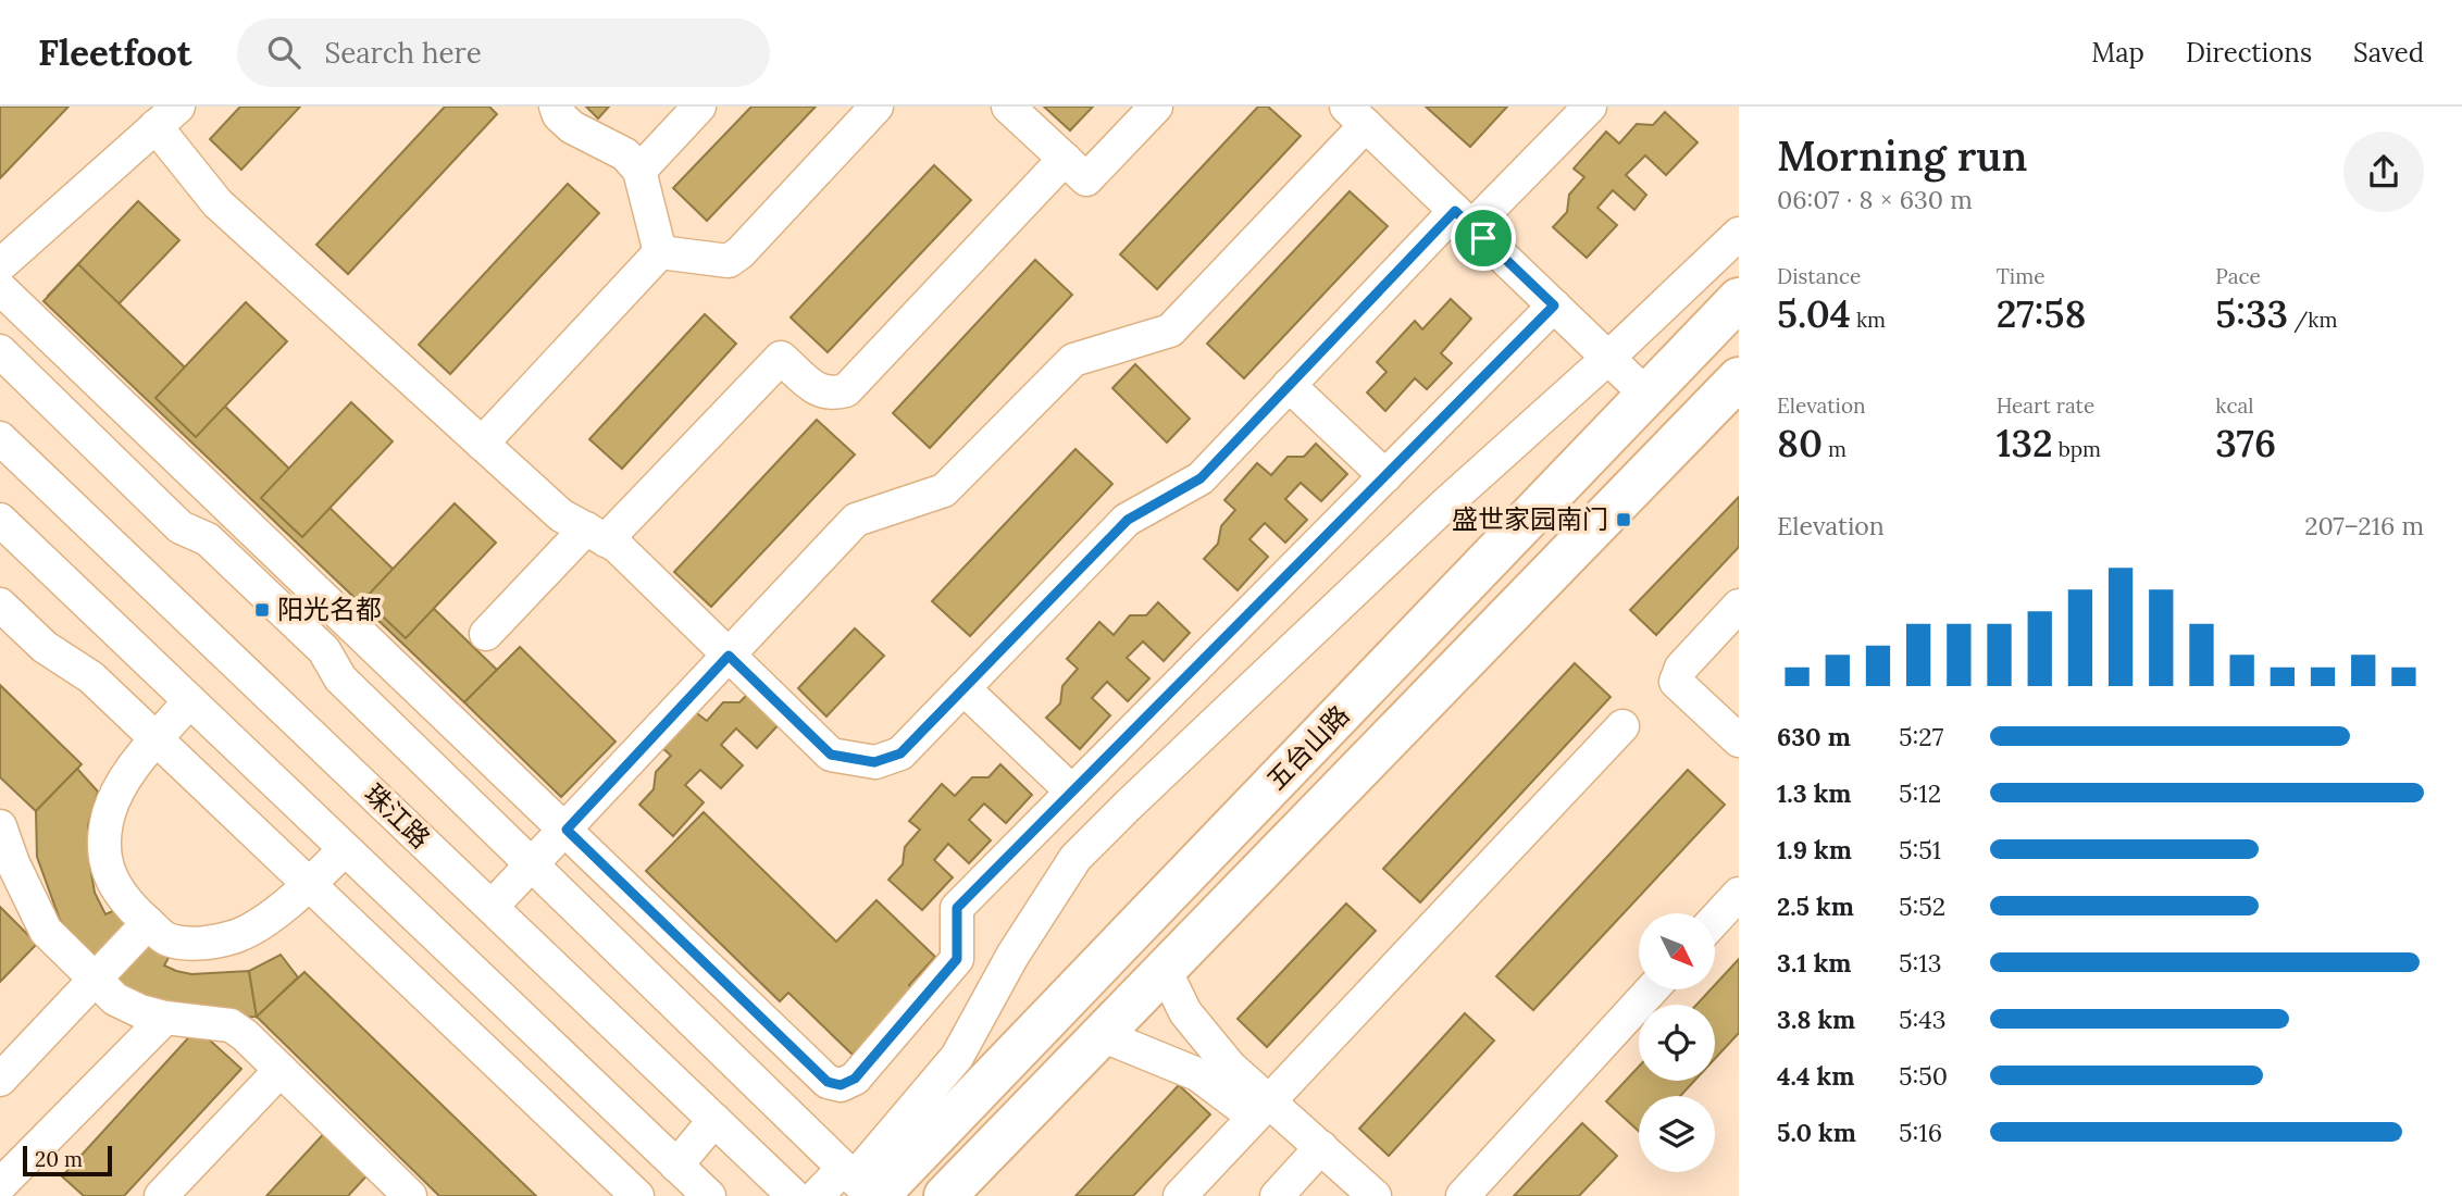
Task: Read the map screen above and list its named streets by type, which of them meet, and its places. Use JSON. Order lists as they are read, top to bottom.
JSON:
{
  "streets": {
    "main road": ["五台山路"],
    "street": ["珠江路"]
  },
  "places": {
    "transit": ["盛世家园南门", "阳光名都"]
  },
  "scale_bar": "20 m",
  "north": "bottom right",
  "page": {
    "header": "Fleetfoot",
    "search": "Search here",
    "nav": ["Map", "Directions", "Saved"],
    "heading": ["Morning run", "06:07 · 8 × 630 m"],
    "stats": [
      ["Distance", "5.04 km"],
      ["Time", "27:58"],
      ["Pace", "5:33 /km"],
      ["Elevation", "80 m"],
      ["Heart rate", "132 bpm"],
      ["kcal", "376"]
    ],
    "chart": ["Elevation", "207–216 m"],
    "list": [
      {
        "name": "630 m",
        "note": "5:27"
      },
      {
        "name": "1.3 km",
        "note": "5:12"
      },
      {
        "name": "1.9 km",
        "note": "5:51"
      },
      {
        "name": "2.5 km",
        "note": "5:52"
      },
      {
        "name": "3.1 km",
        "note": "5:13"
      },
      {
        "name": "3.8 km",
        "note": "5:43"
      },
      {
        "name": "4.4 km",
        "note": "5:50"
      },
      {
        "name": "5.0 km",
        "note": "5:16"
      }
    ],
    "scale": "20 m"
  }
}
